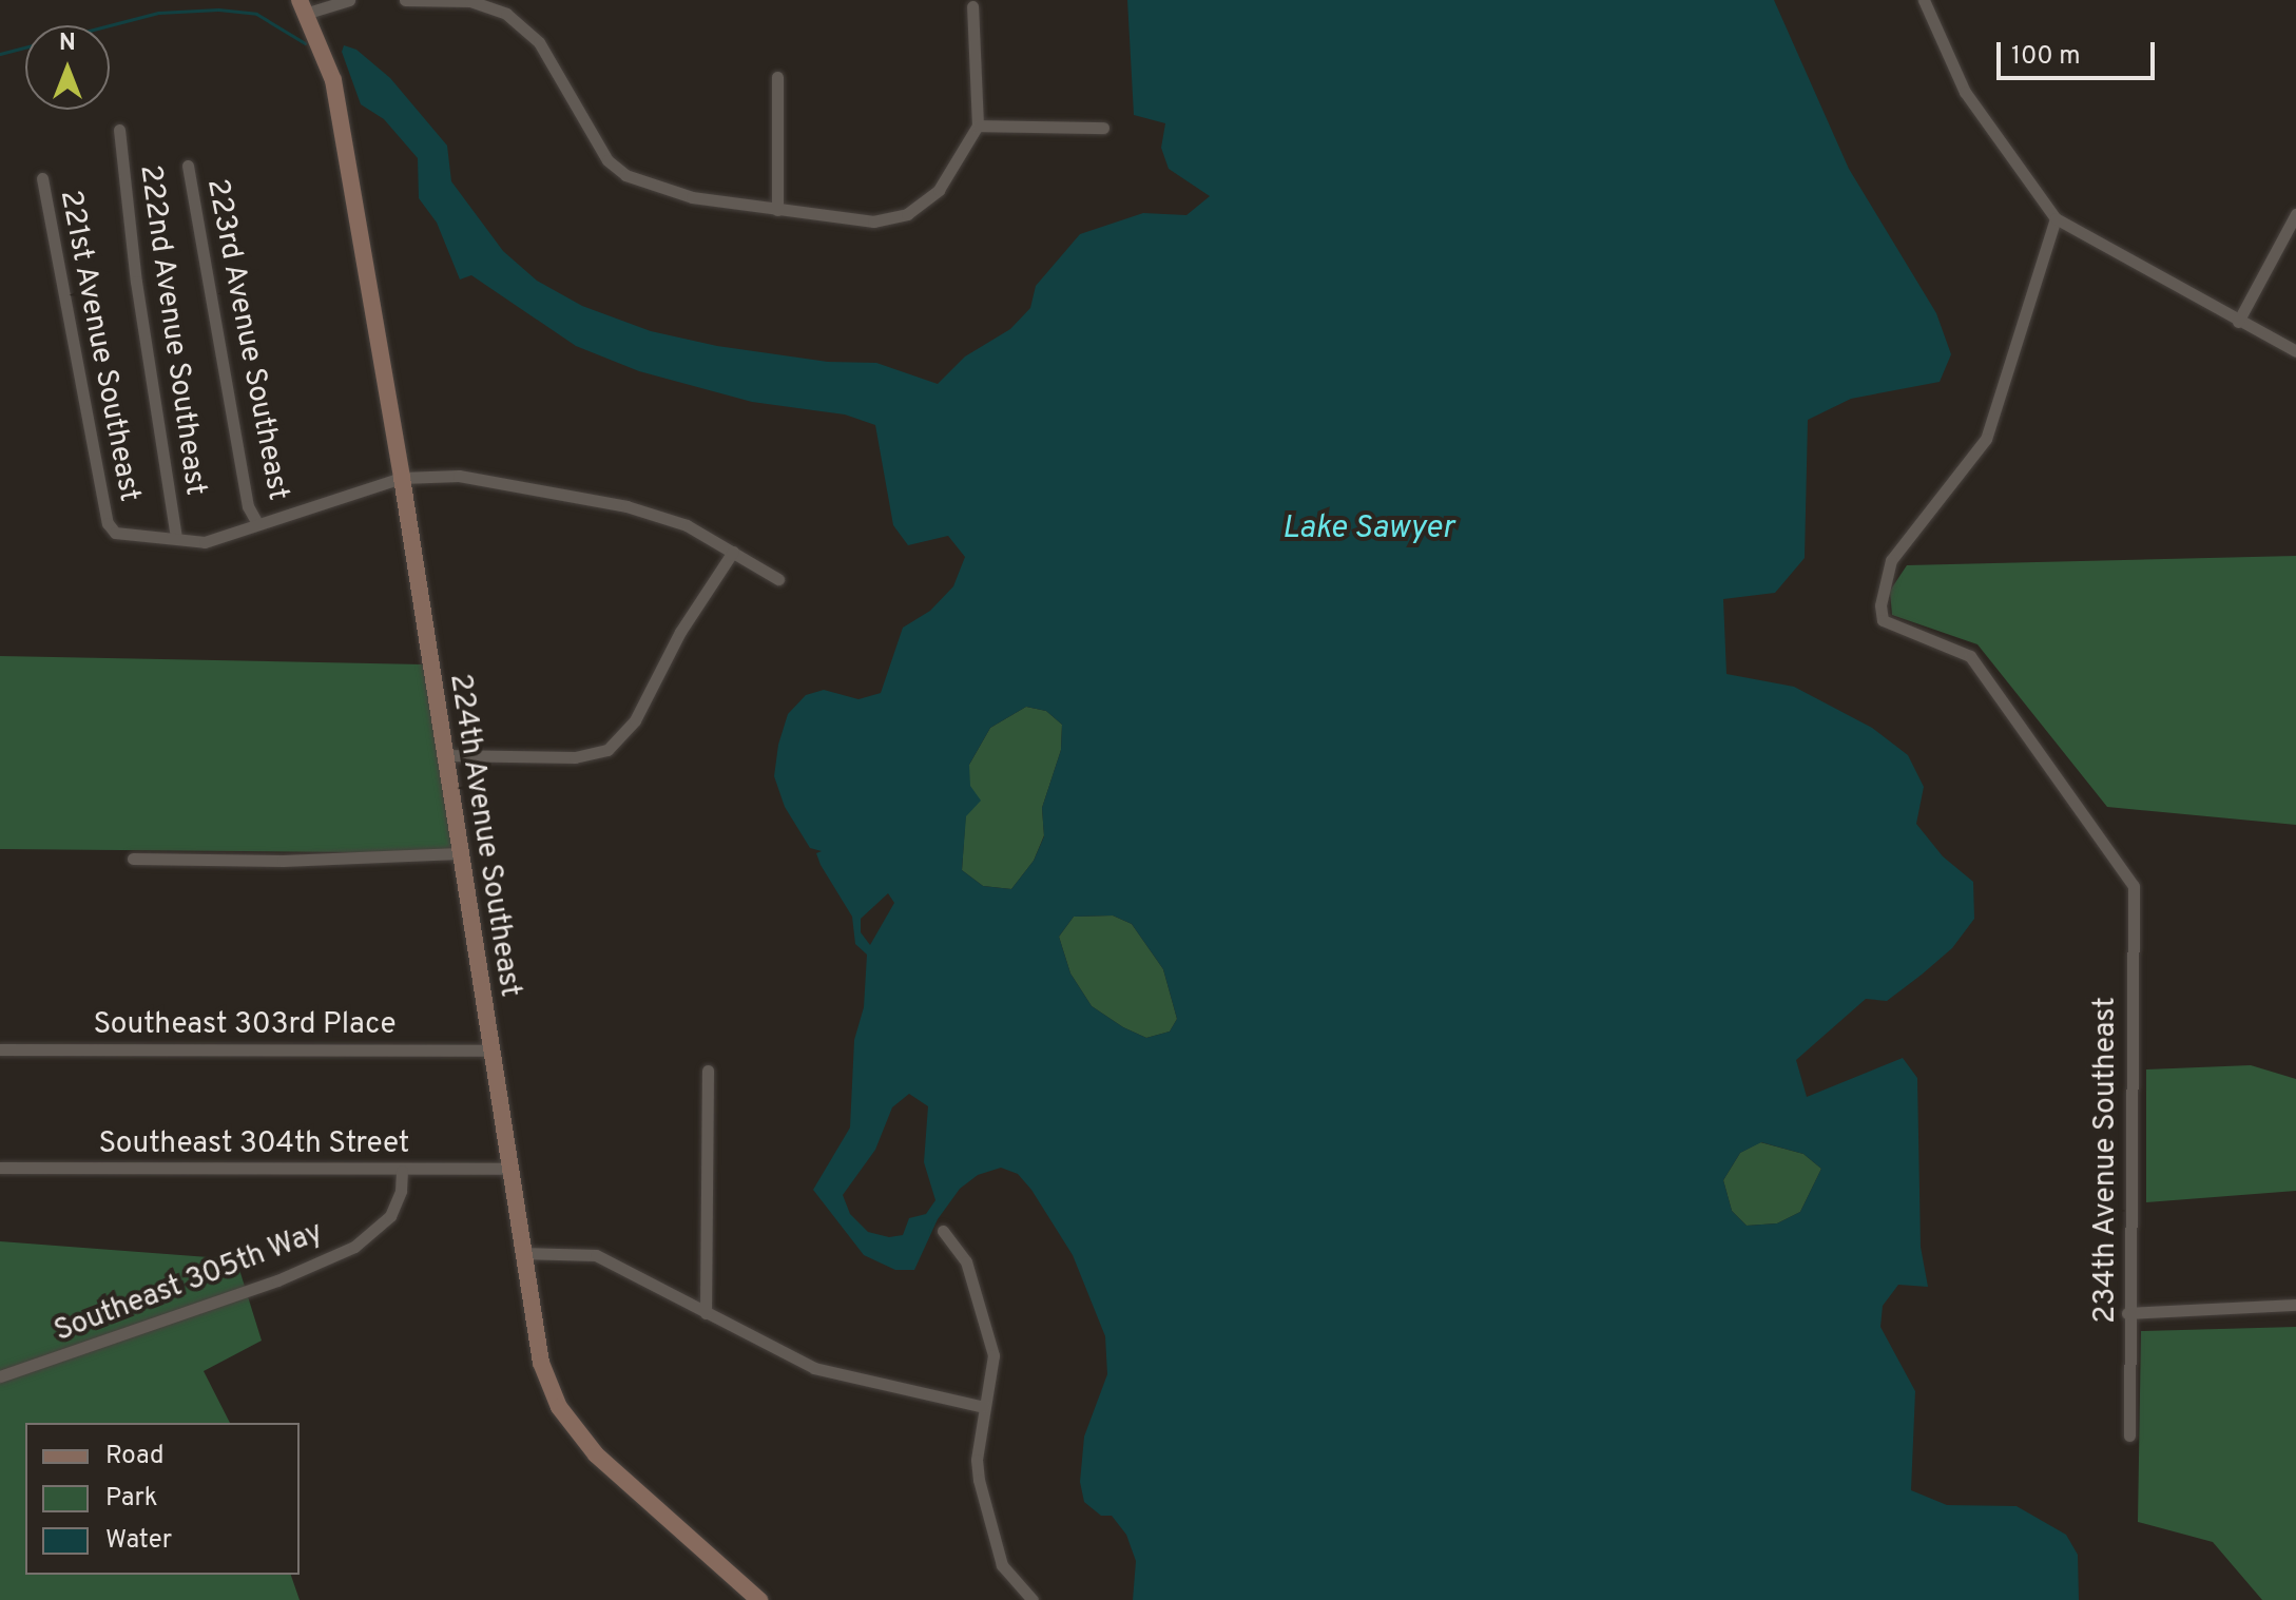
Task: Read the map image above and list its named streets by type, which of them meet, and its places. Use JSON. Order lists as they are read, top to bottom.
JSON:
{
  "streets": {
    "street": [
      "222nd Avenue Southeast",
      "223rd Avenue Southeast",
      "221st Avenue Southeast",
      "224th Avenue Southeast",
      "Southeast 303rd Place",
      "Southeast 304th Street",
      "234th Avenue Southeast",
      "Southeast 305th Way"
    ]
  },
  "crossings": [
    ["222nd Avenue Southeast", "221st Avenue Southeast"],
    ["224th Avenue Southeast", "Southeast 303rd Place"],
    ["224th Avenue Southeast", "Southeast 304th Street"],
    ["Southeast 304th Street", "Southeast 305th Way"]
  ],
  "water": ["Lake Sawyer"],
  "legend": ["Road", "Park", "Water"],
  "scale_bar": "100 m",
  "north": "top"
}
